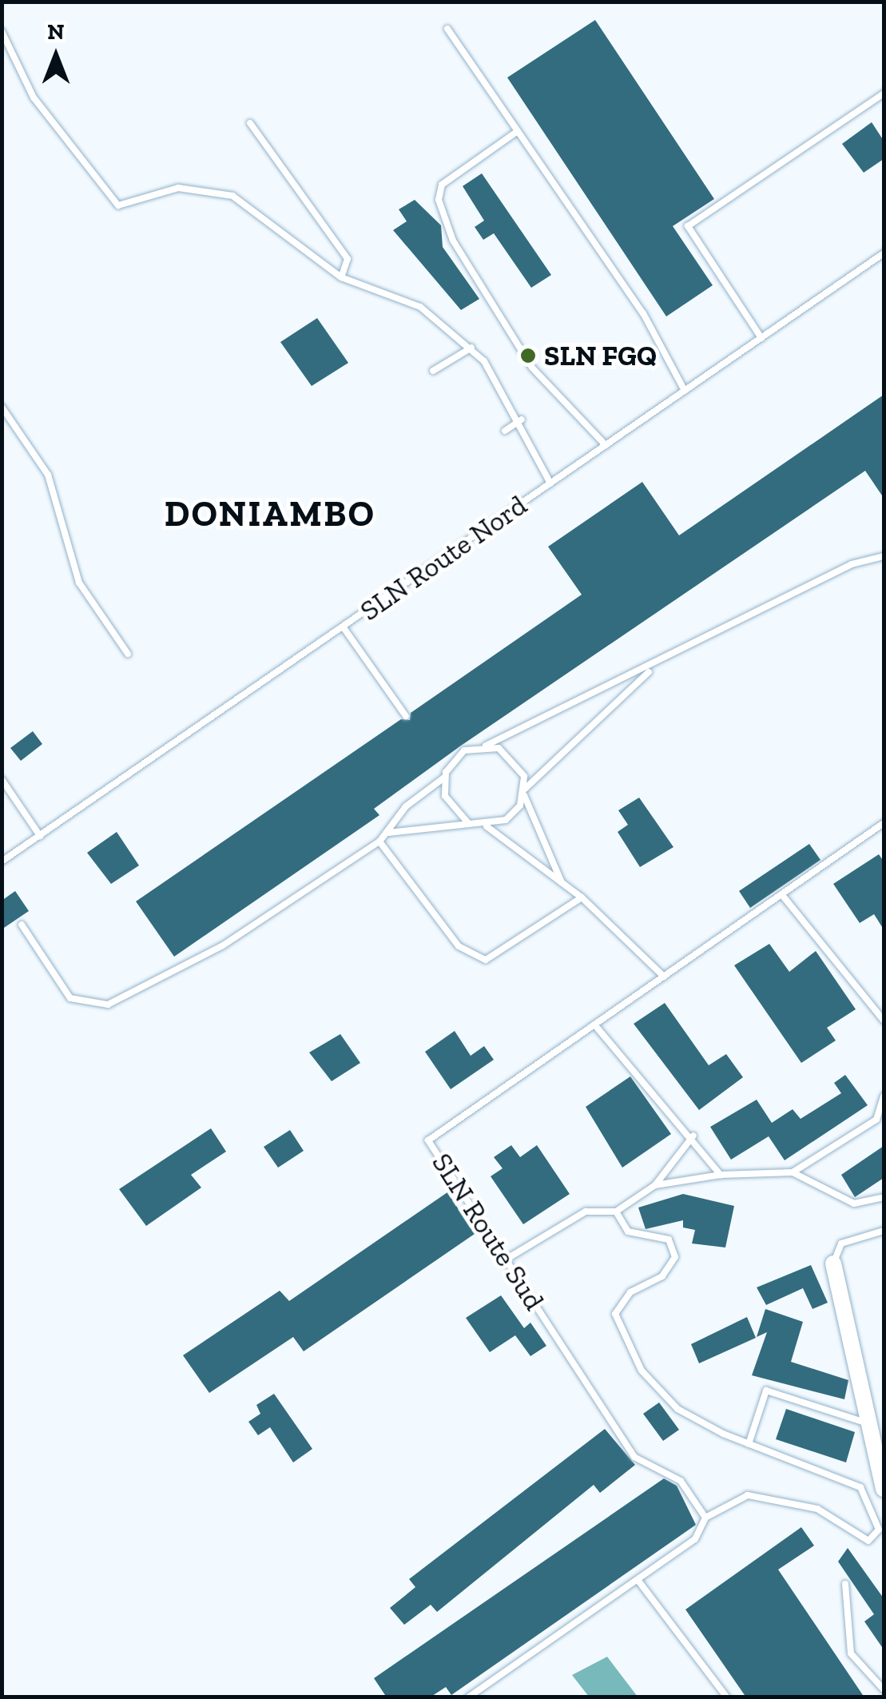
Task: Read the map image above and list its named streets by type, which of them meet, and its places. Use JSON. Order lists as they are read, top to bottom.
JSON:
{
  "streets": {
    "lane": ["SLN Route Nord", "SLN Route Sud"]
  },
  "districts": ["DONIAMBO"],
  "places": ["SLN FGQ"],
  "north": "top"
}
